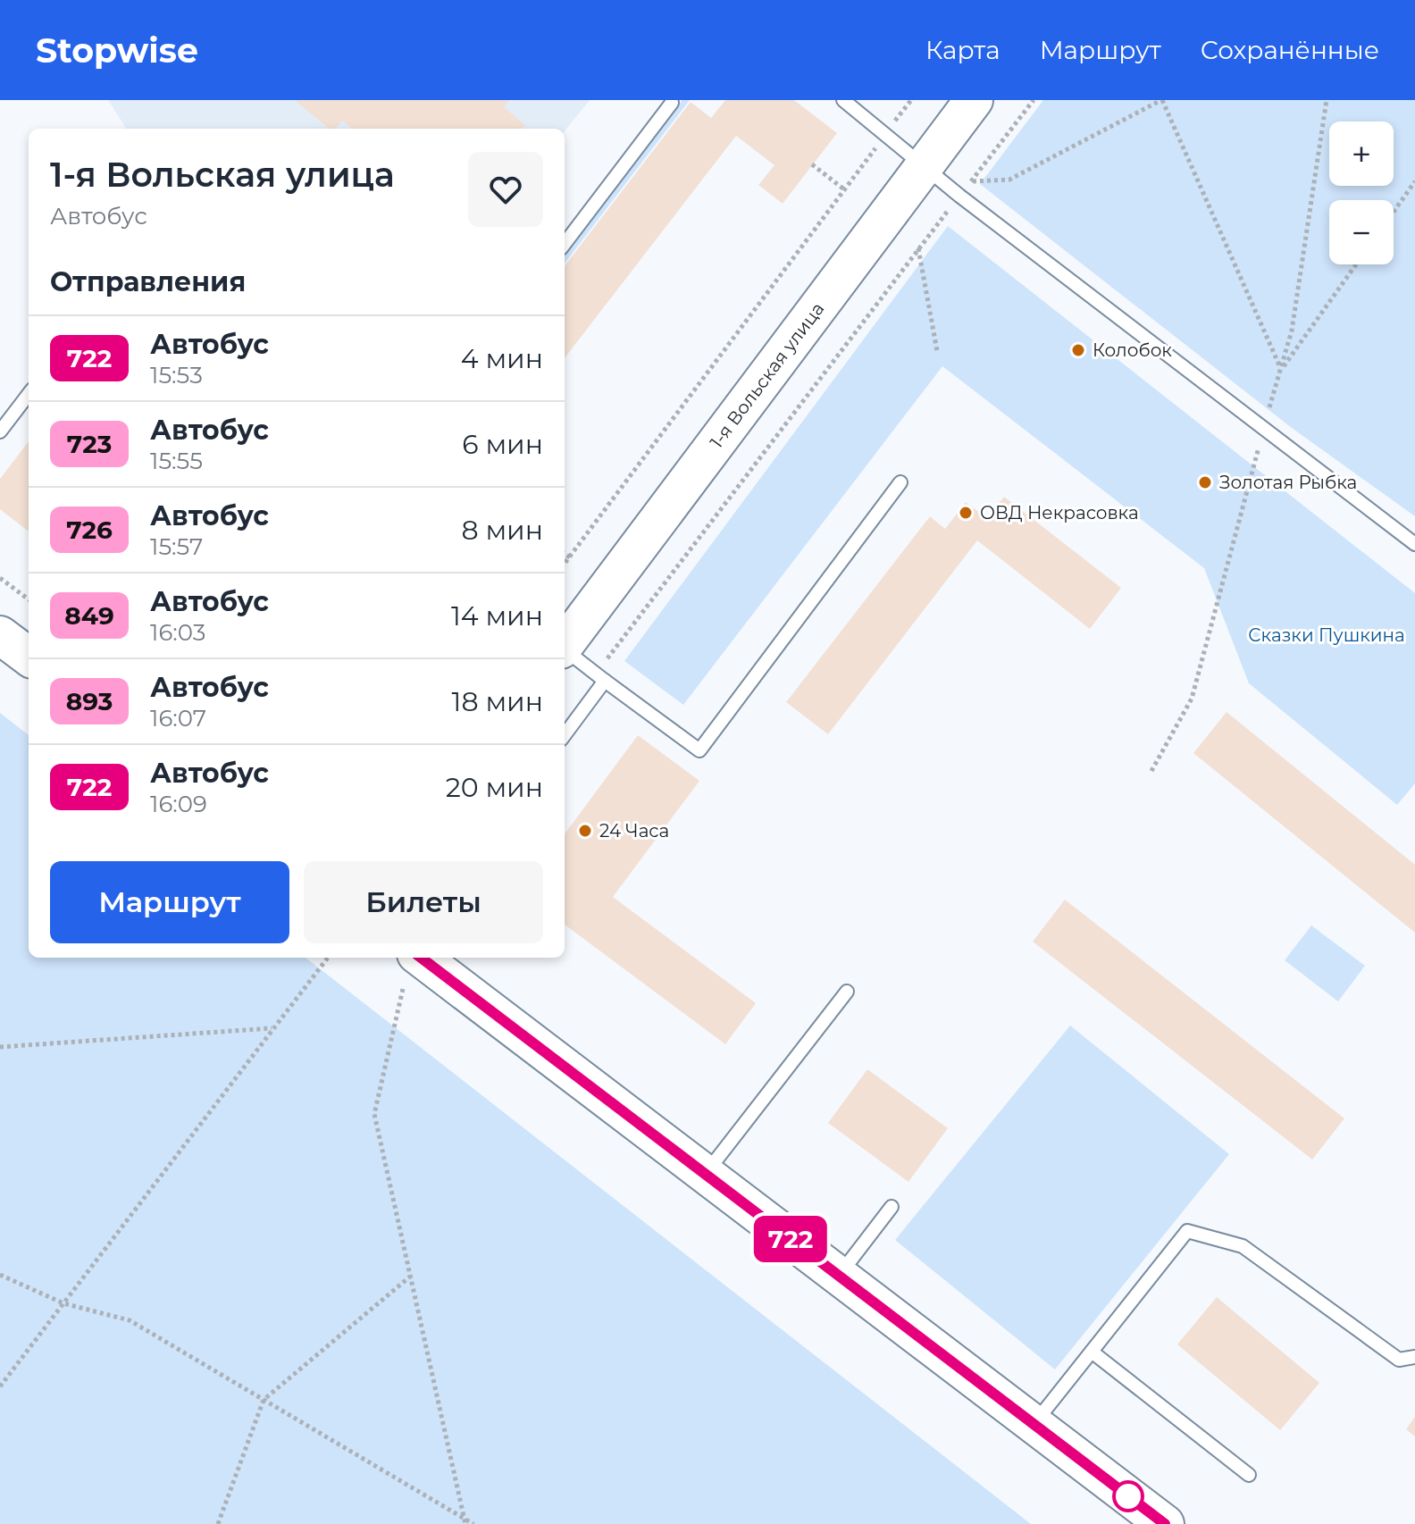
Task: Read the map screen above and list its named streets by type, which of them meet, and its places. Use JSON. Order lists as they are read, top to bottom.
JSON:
{
  "streets": {
    "street": ["1-я Вольская улица"]
  },
  "parks": ["Сказки Пушкина"],
  "places": [
    "Колобок",
    "Золотая Рыбка",
    "ОВД Некрасовка",
    "24 Часа"
  ],
  "lines": ["bus line 722"],
  "page": {
    "header": "Stopwise",
    "nav": ["Карта", "Маршрут", "Сохранённые"],
    "on_map": "722",
    "map_buttons": ["+", "−"],
    "heading": [
      ["1-я Вольская улица", "Автобус"],
      "Отправления"
    ],
    "list": [
      {
        "mark": "722",
        "name": "Автобус",
        "note": "15:53",
        "value": "4 мин"
      },
      {
        "mark": "723",
        "name": "Автобус",
        "note": "15:55",
        "value": "6 мин"
      },
      {
        "mark": "726",
        "name": "Автобус",
        "note": "15:57",
        "value": "8 мин"
      },
      {
        "mark": "849",
        "name": "Автобус",
        "note": "16:03",
        "value": "14 мин"
      },
      {
        "mark": "893",
        "name": "Автобус",
        "note": "16:07",
        "value": "18 мин"
      },
      {
        "mark": "722",
        "name": "Автобус",
        "note": "16:09",
        "value": "20 мин"
      }
    ],
    "buttons": ["Маршрут", "Билеты"]
  }
}
